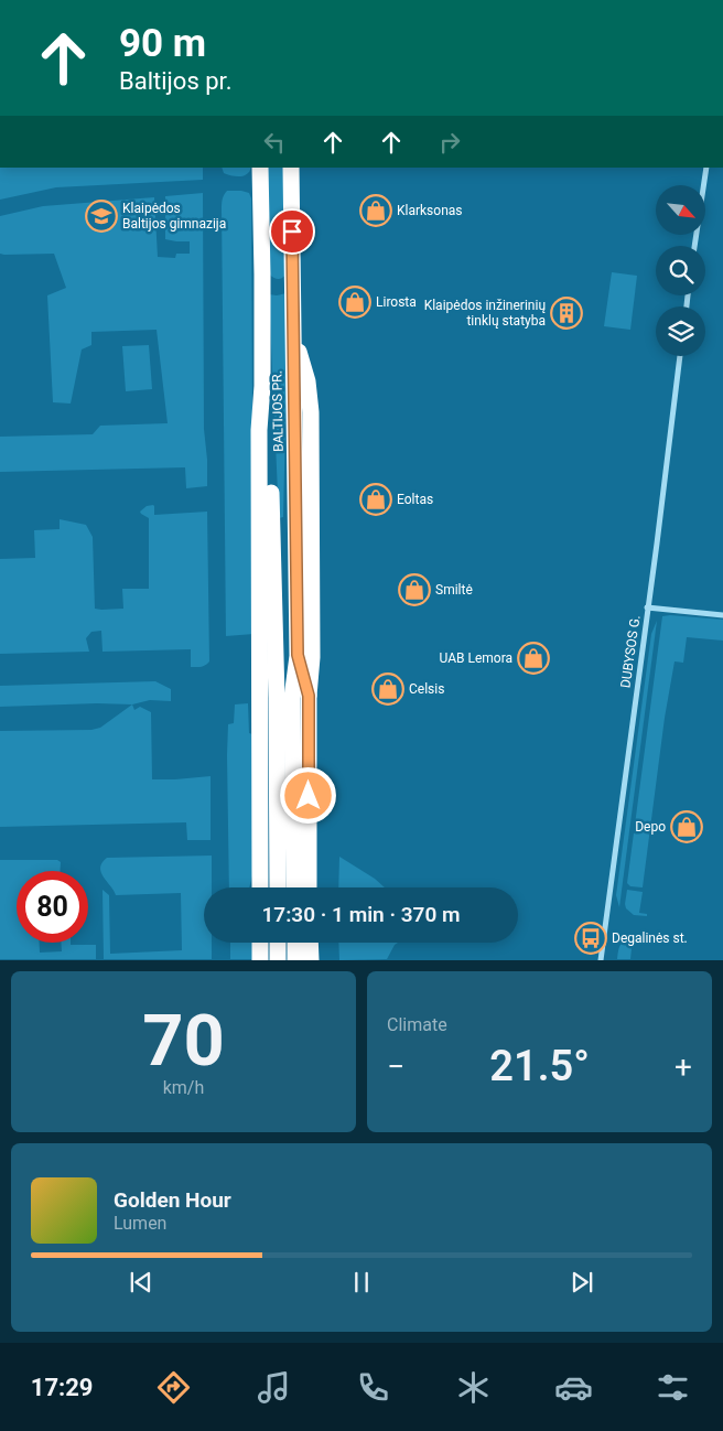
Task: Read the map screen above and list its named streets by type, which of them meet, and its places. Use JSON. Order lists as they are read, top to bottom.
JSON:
{
  "streets": {
    "highway": ["BALTIJOS PR."],
    "street": ["DUBYSOS G."]
  },
  "places": {
    "shop": [
      "Klarksonas",
      "Lirosta",
      "Eoltas",
      "Smiltė",
      "UAB Lemora",
      "Celsis",
      "Depo"
    ],
    "school or university": ["Klaipėdos Baltijos gimnazija"],
    "building": ["Klaipėdos inžinerinių tinklų statyba"],
    "bus stop": ["Degalinės st."]
  },
  "north": "bottom right",
  "page": {
    "turn": ["90 m", "Baltijos pr."],
    "limit": "80",
    "trip": "17:30 · 1 min · 370 m",
    "tile": [
      ["70", "km/h"],
      "Climate"
    ],
    "heat": ["−", "21.5°", "+"],
    "song": ["Golden Hour", "Lumen"],
    "tabs": "17:29"
  }
}
